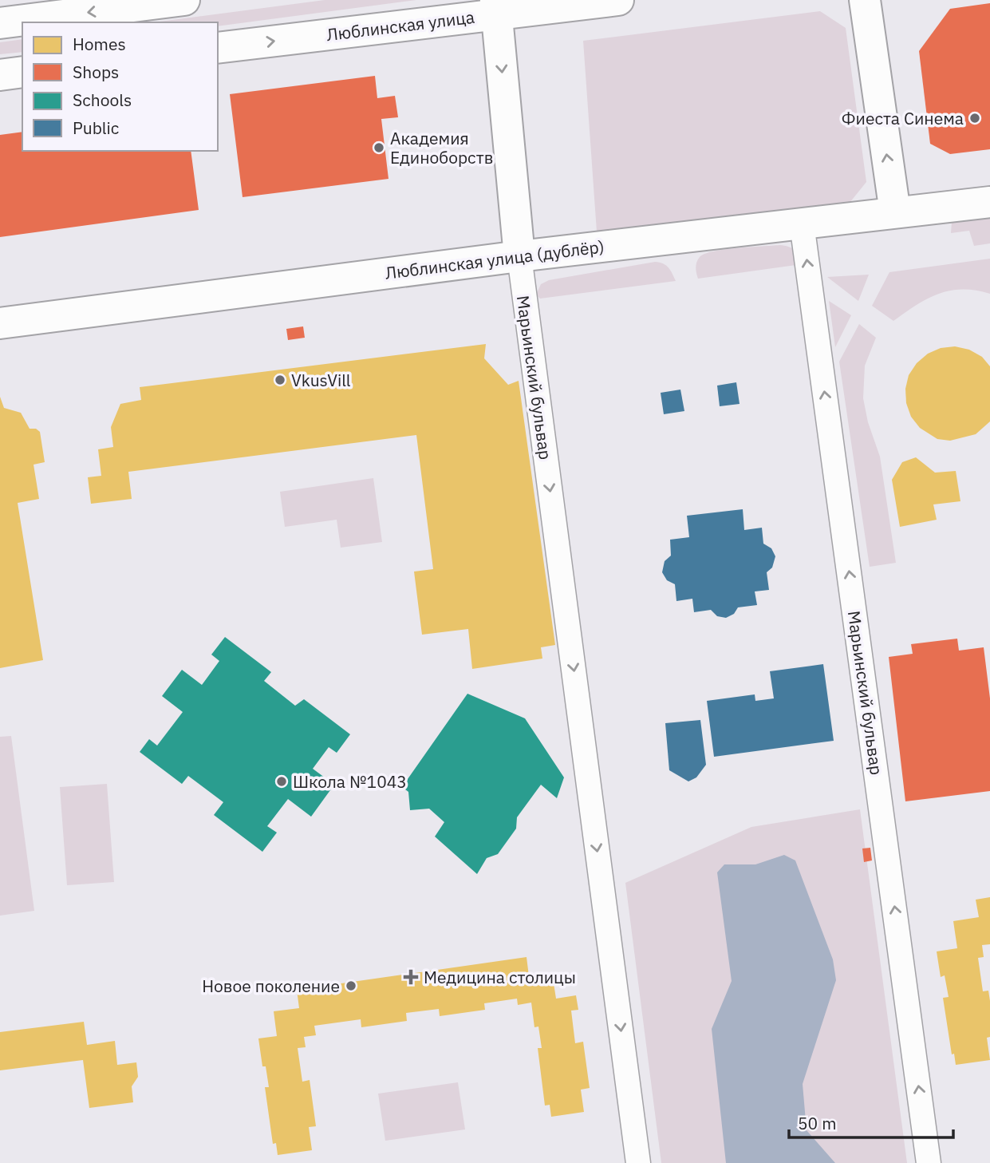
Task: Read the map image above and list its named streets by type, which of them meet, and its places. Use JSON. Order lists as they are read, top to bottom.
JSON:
{
  "streets": {
    "street": ["Люблинская улица", "Люблинская улица (дублёр)", "Марьинский бульвар"]
  },
  "crossings": [
    ["Люблинская улица (дублёр)", "Марьинский бульвар"]
  ],
  "one_way": ["Люблинская улица"],
  "places": {
    "other": [
      "Фиеста Синема",
      "Академия Единоборств",
      "VkusVill",
      "Школа №1043",
      "Новое поколение"
    ],
    "health": ["Медицина столицы"]
  },
  "legend": [
    "Homes",
    "Shops",
    "Schools",
    "Public"
  ],
  "scale_bar": "50 m"
}
